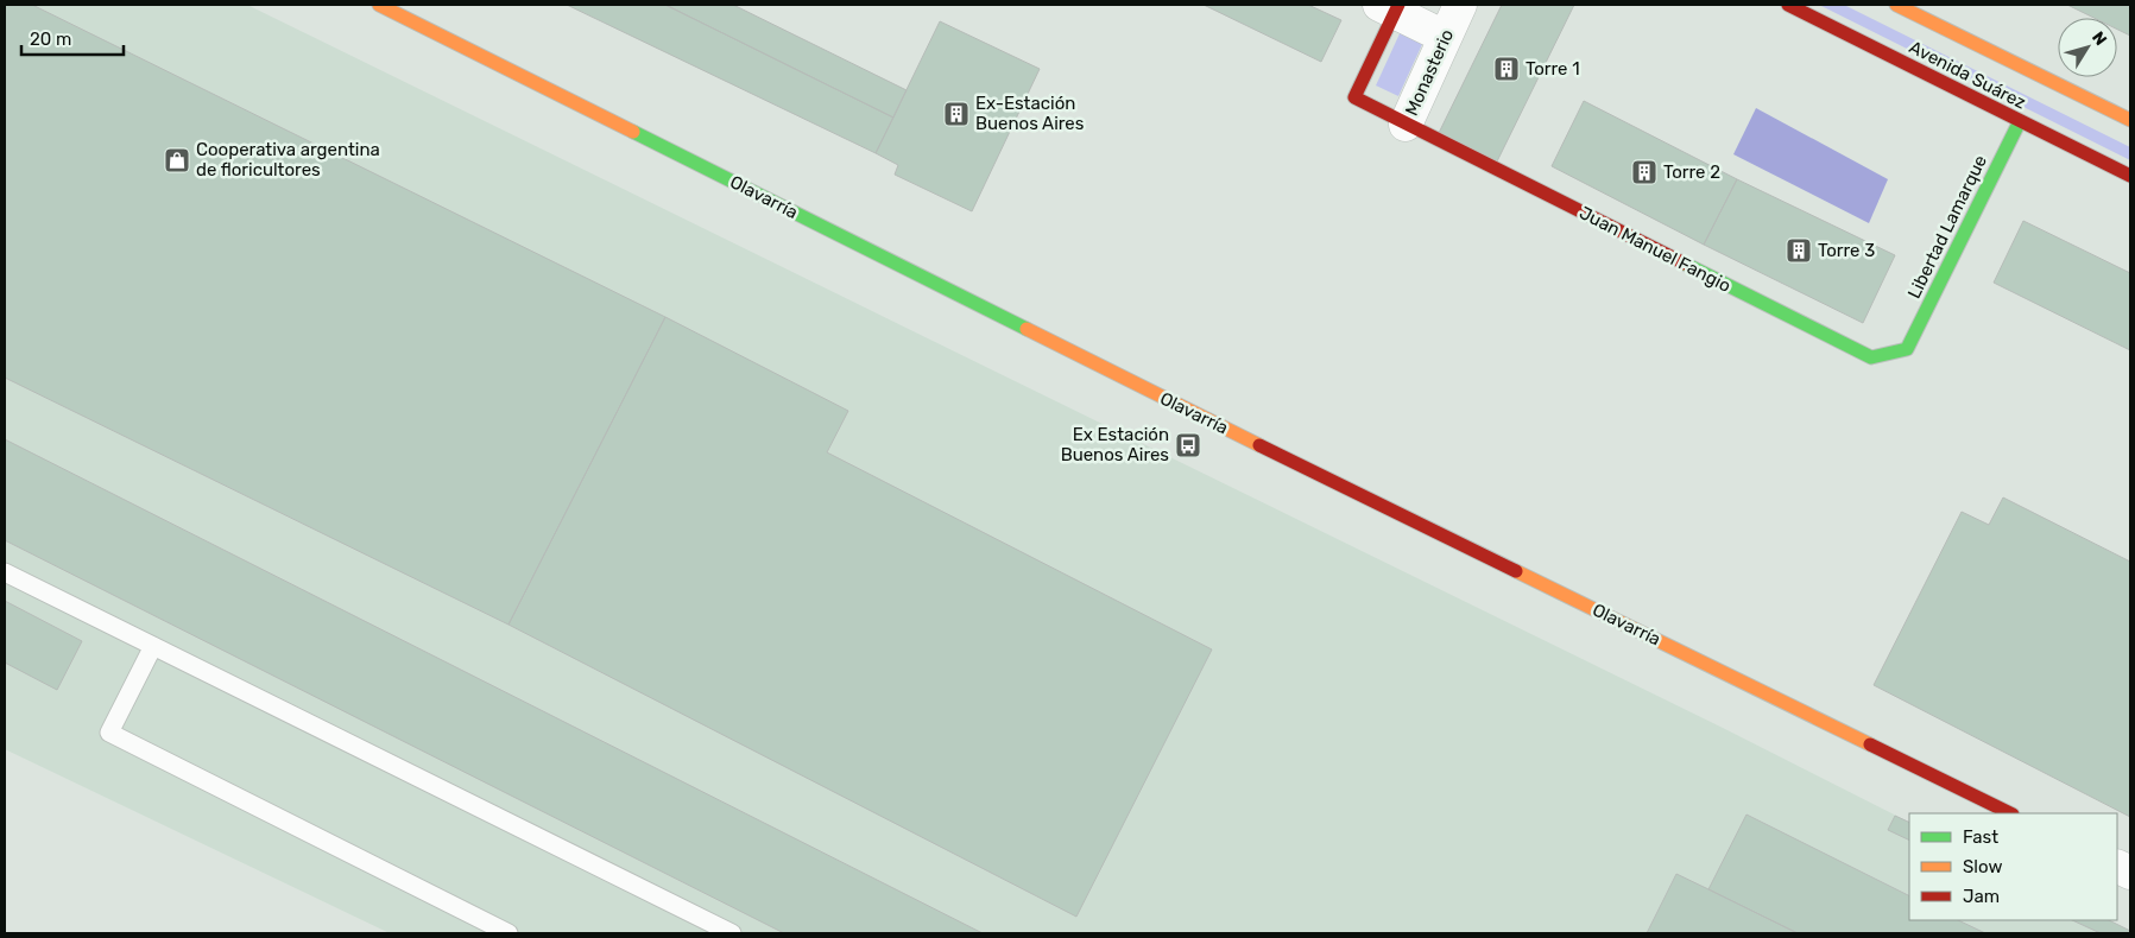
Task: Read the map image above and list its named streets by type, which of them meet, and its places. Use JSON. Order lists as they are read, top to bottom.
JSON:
{
  "streets": {
    "street": [
      "Monasterio",
      "Avenida Suárez",
      "Olavarría",
      "Libertad Lamarque",
      "Juan Manuel Fangio"
    ]
  },
  "crossings": [
    ["Monasterio", "Juan Manuel Fangio"],
    ["Avenida Suárez", "Libertad Lamarque"],
    ["Libertad Lamarque", "Juan Manuel Fangio"]
  ],
  "places": {
    "building": [
      "Torre 1",
      "Ex-Estación Buenos Aires",
      "Torre 2",
      "Torre 3"
    ],
    "shop": ["Cooperativa argentina de floricultores"],
    "bus stop": ["Ex Estación Buenos Aires"]
  },
  "legend": ["Fast", "Slow", "Jam"],
  "scale_bar": "20 m",
  "north": "top right"
}
